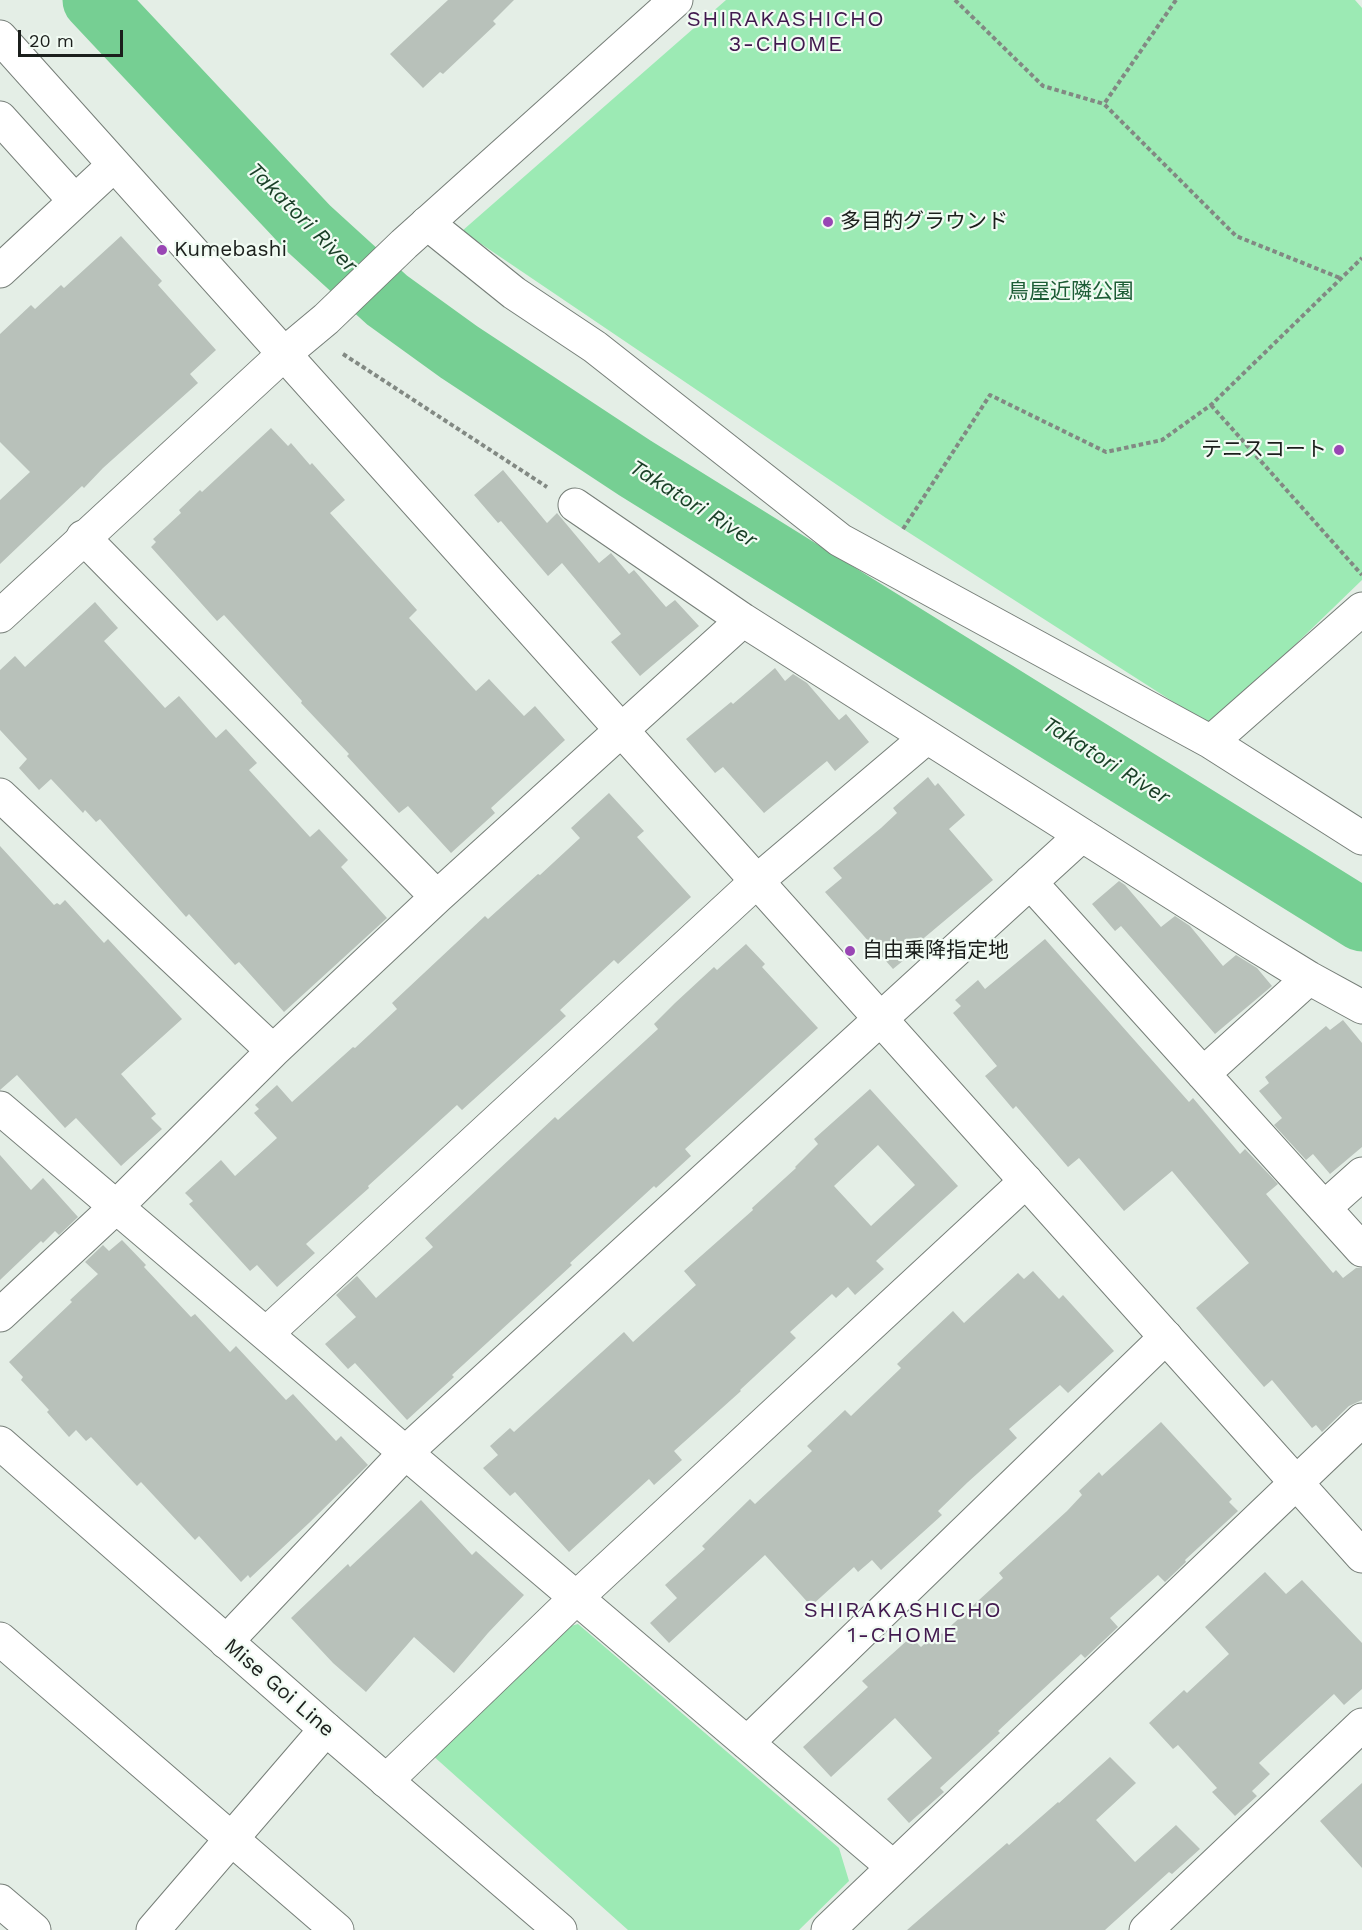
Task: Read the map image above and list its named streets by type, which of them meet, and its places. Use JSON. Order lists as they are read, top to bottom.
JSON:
{
  "streets": {
    "street": ["Mise Goi Line"]
  },
  "districts": ["SHIRAKASHICHO 3-CHOME", "SHIRAKASHICHO 1-CHOME"],
  "water": ["Takatori River"],
  "parks": ["鳥屋近隣公園"],
  "places": [
    "多目的グラウンド",
    "Kumebashi",
    "テニスコート",
    "自由乗降指定地"
  ],
  "scale_bar": "20 m"
}
